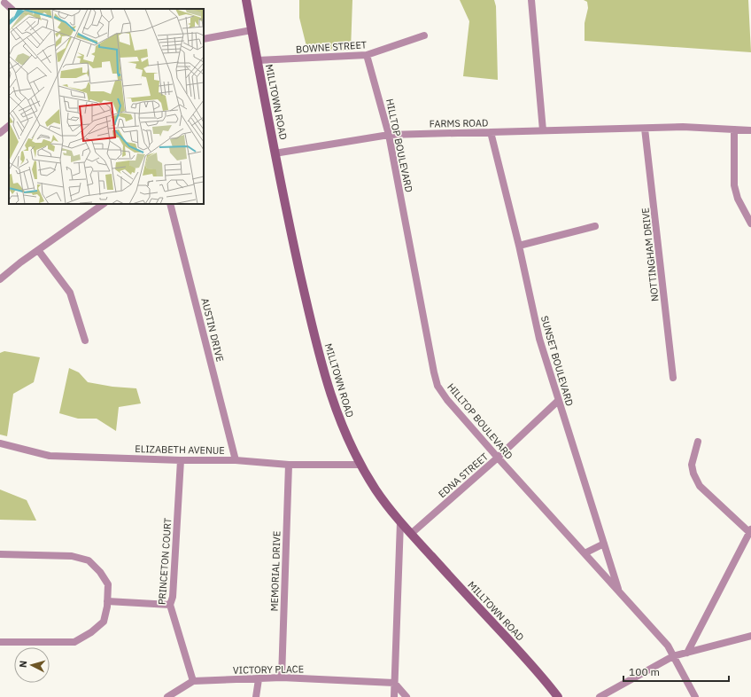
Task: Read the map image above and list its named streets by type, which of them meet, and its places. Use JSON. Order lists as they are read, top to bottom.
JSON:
{
  "streets": {
    "street": [
      "BOWNE STREET",
      "MILLTOWN ROAD",
      "FARMS ROAD",
      "HILLTOP BOULEVARD",
      "NOTTINGHAM DRIVE",
      "AUSTIN DRIVE",
      "SUNSET BOULEVARD",
      "ELIZABETH AVENUE",
      "EDNA STREET",
      "PRINCETON COURT",
      "MEMORIAL DRIVE",
      "VICTORY PLACE"
    ]
  },
  "crossings": [
    ["BOWNE STREET", "MILLTOWN ROAD"],
    ["BOWNE STREET", "HILLTOP BOULEVARD"],
    ["MILLTOWN ROAD", "FARMS ROAD"],
    ["MILLTOWN ROAD", "ELIZABETH AVENUE"],
    ["MILLTOWN ROAD", "EDNA STREET"],
    ["FARMS ROAD", "HILLTOP BOULEVARD"],
    ["FARMS ROAD", "NOTTINGHAM DRIVE"],
    ["FARMS ROAD", "SUNSET BOULEVARD"],
    ["HILLTOP BOULEVARD", "SUNSET BOULEVARD"],
    ["HILLTOP BOULEVARD", "EDNA STREET"],
    ["AUSTIN DRIVE", "ELIZABETH AVENUE"],
    ["SUNSET BOULEVARD", "EDNA STREET"],
    ["ELIZABETH AVENUE", "PRINCETON COURT"],
    ["ELIZABETH AVENUE", "MEMORIAL DRIVE"],
    ["PRINCETON COURT", "VICTORY PLACE"],
    ["MEMORIAL DRIVE", "VICTORY PLACE"]
  ],
  "scale_bar": "100 m",
  "north": "left"
}
